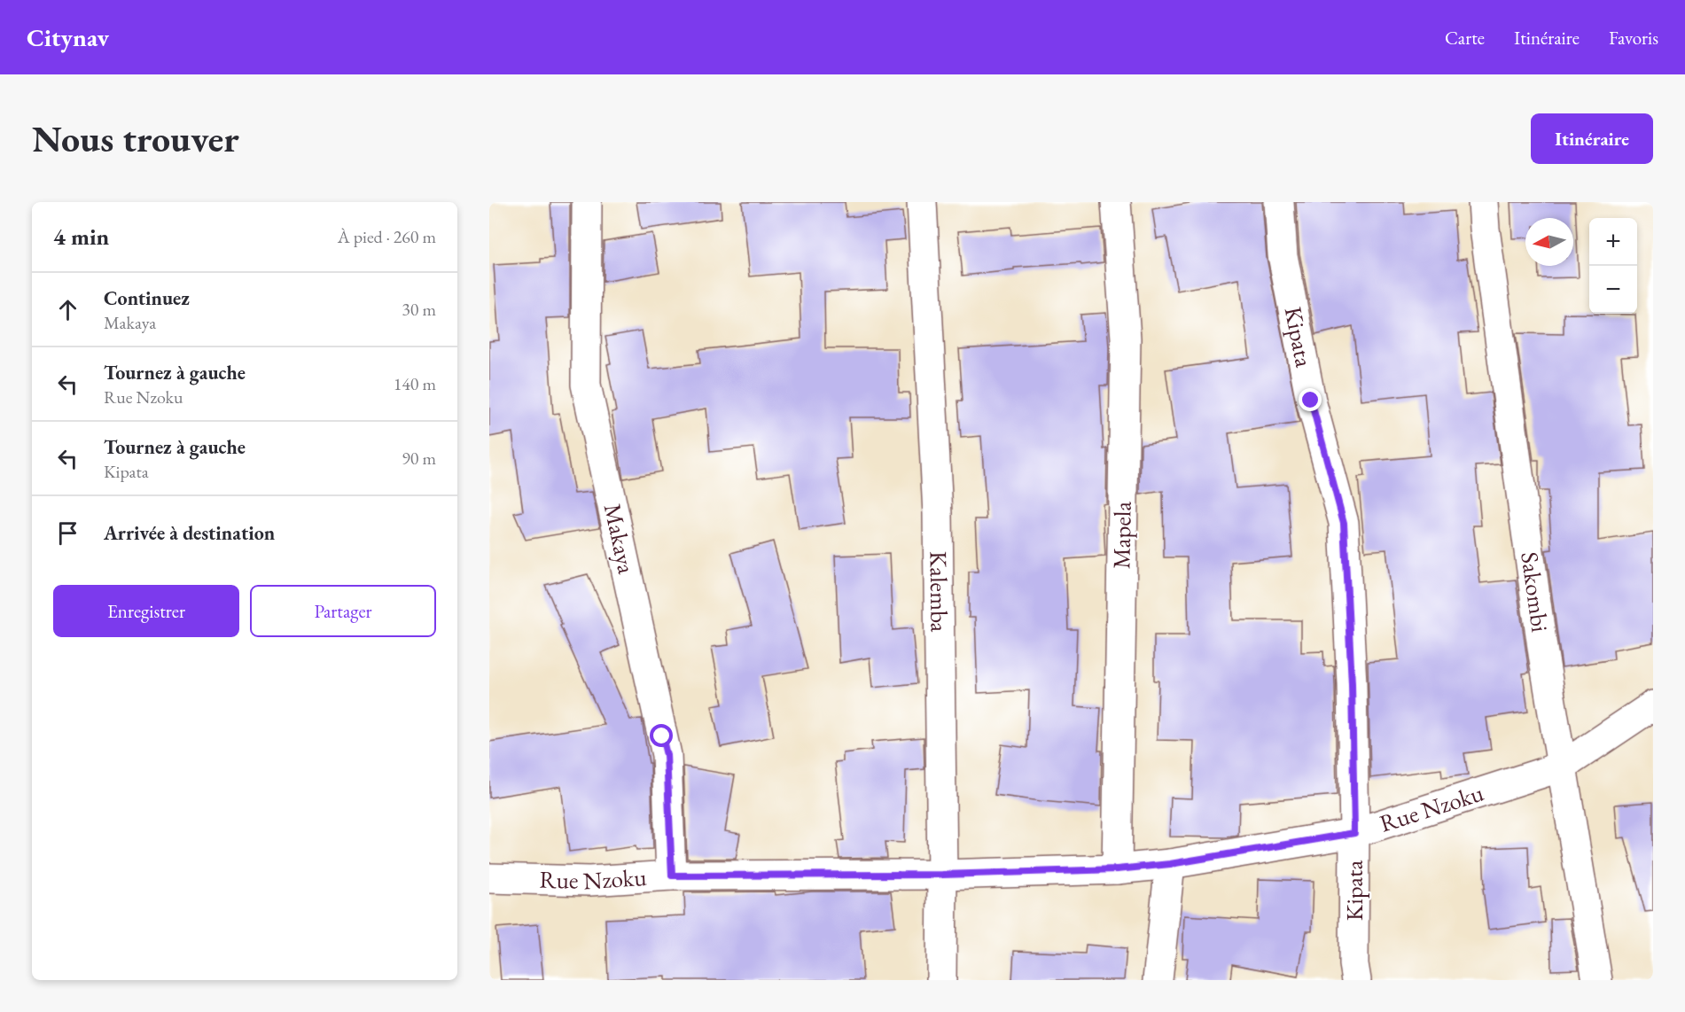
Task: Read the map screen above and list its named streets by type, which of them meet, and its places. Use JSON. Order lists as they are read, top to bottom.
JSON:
{
  "streets": {
    "street": [
      "Kipata",
      "Mapela",
      "Makaya",
      "Kalemba",
      "Sakombi",
      "Rue Nzoku"
    ]
  },
  "crossings": [
    ["Kipata", "Rue Nzoku"],
    ["Mapela", "Rue Nzoku"],
    ["Makaya", "Rue Nzoku"],
    ["Kalemba", "Rue Nzoku"],
    ["Sakombi", "Rue Nzoku"]
  ],
  "north": "left",
  "page": {
    "header": "Citynav",
    "nav": ["Carte", "Itinéraire", "Favoris"],
    "buttons": [
      "Itinéraire",
      ["Enregistrer", "Partager"]
    ],
    "title": "Nous trouver",
    "heading": ["4 min", "À pied · 260 m"],
    "map_buttons": ["+", "−"],
    "list": [
      ["Continuez", "Makaya", "30 m"],
      ["Tournez à gauche", "Rue Nzoku", "140 m"],
      ["Tournez à gauche", "Kipata", "90 m"],
      "Arrivée à destination"
    ]
  }
}
